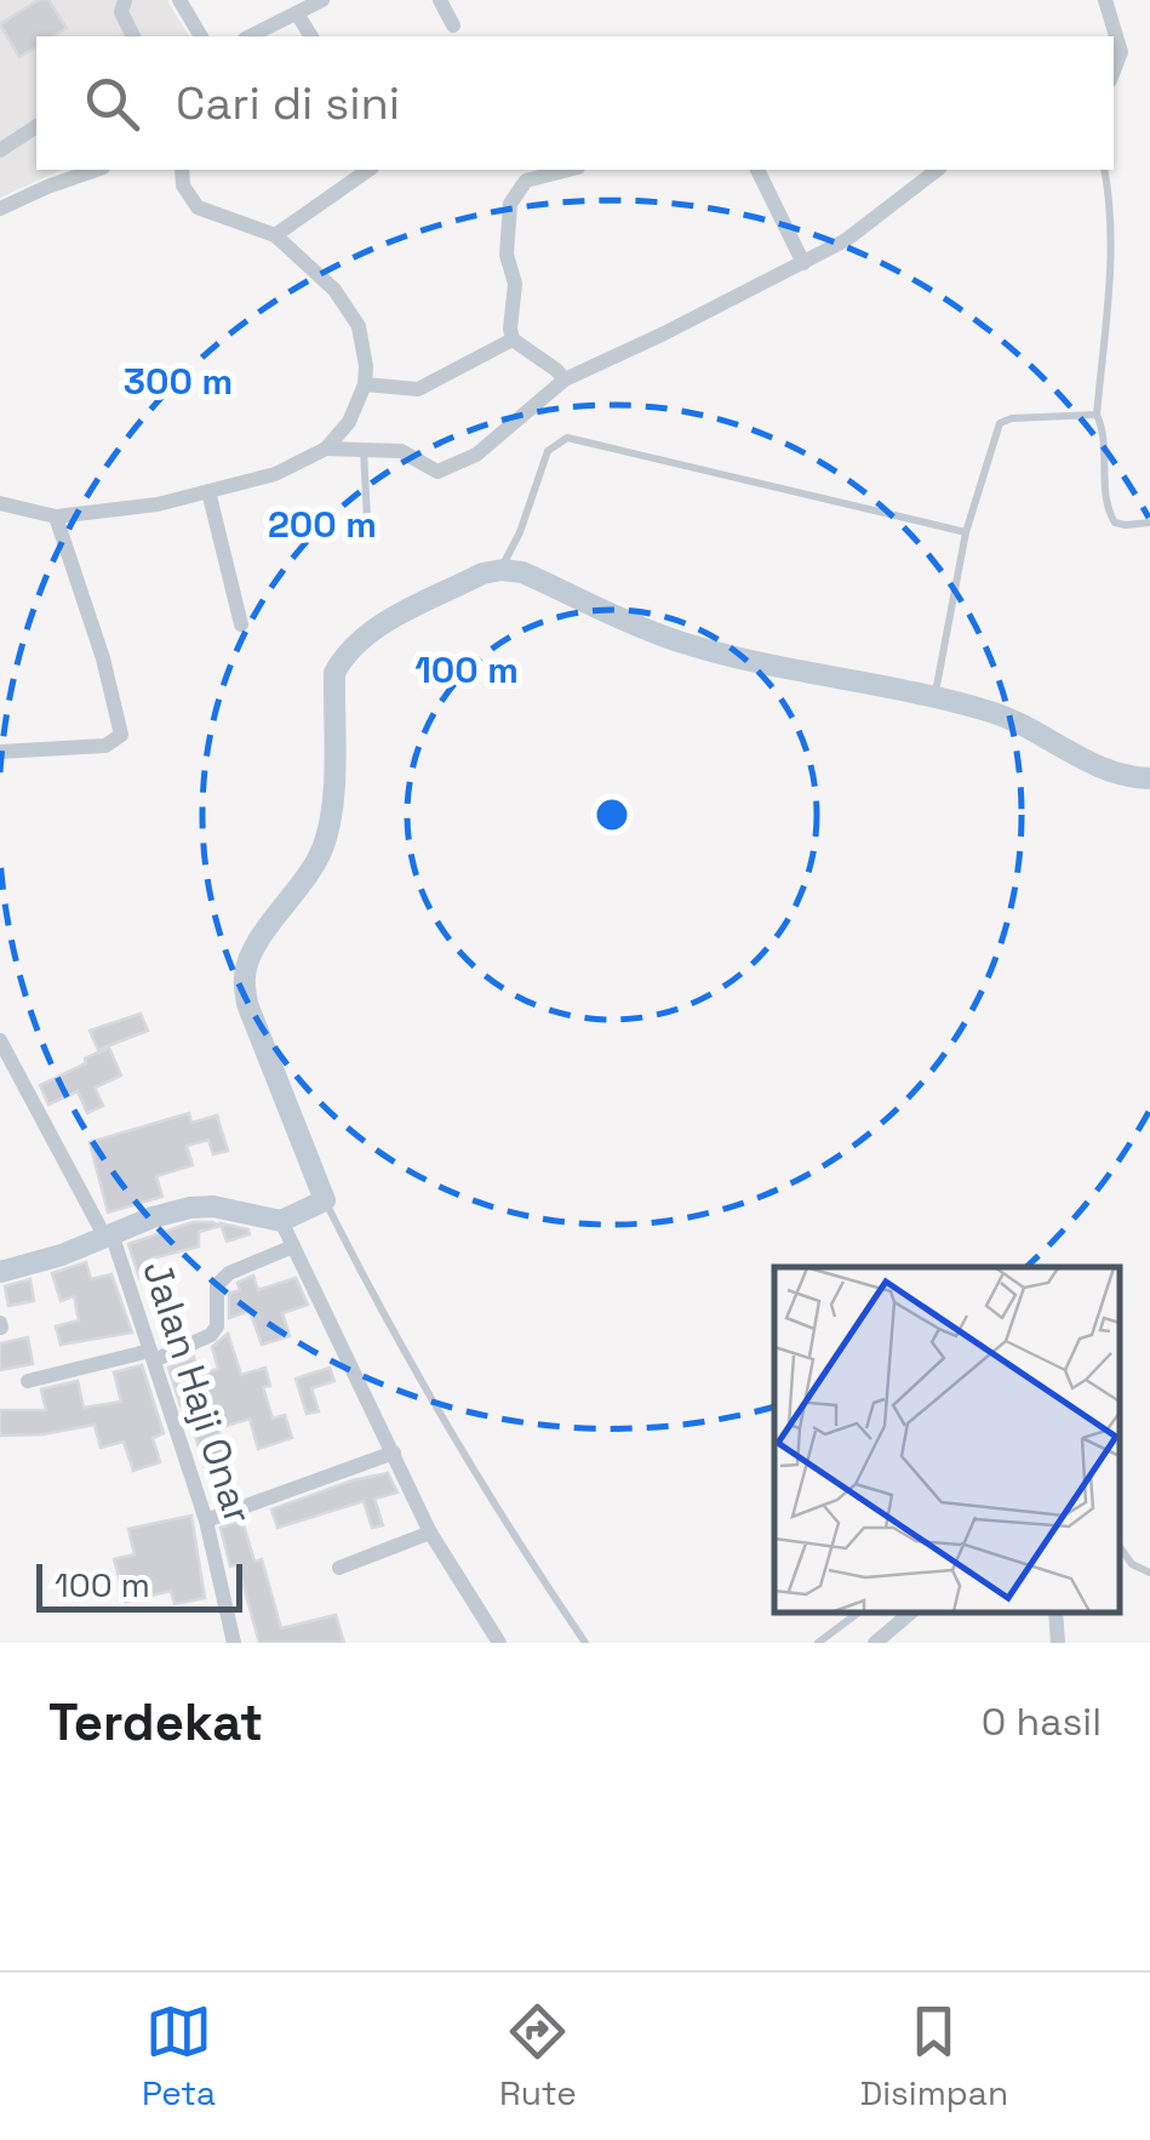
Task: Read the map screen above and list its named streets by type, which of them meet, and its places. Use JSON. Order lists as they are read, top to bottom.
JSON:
{
  "streets": {
    "street": ["Jalan Haji Onar"]
  },
  "scale_bar": "100 m",
  "page": {
    "search": "Cari di sini",
    "scale": "100 m",
    "heading": ["Terdekat", "0 hasil"],
    "nav": ["Peta", "Rute", "Disimpan"]
  },
  "rings": ["300 m", "200 m", "100 m"]
}
